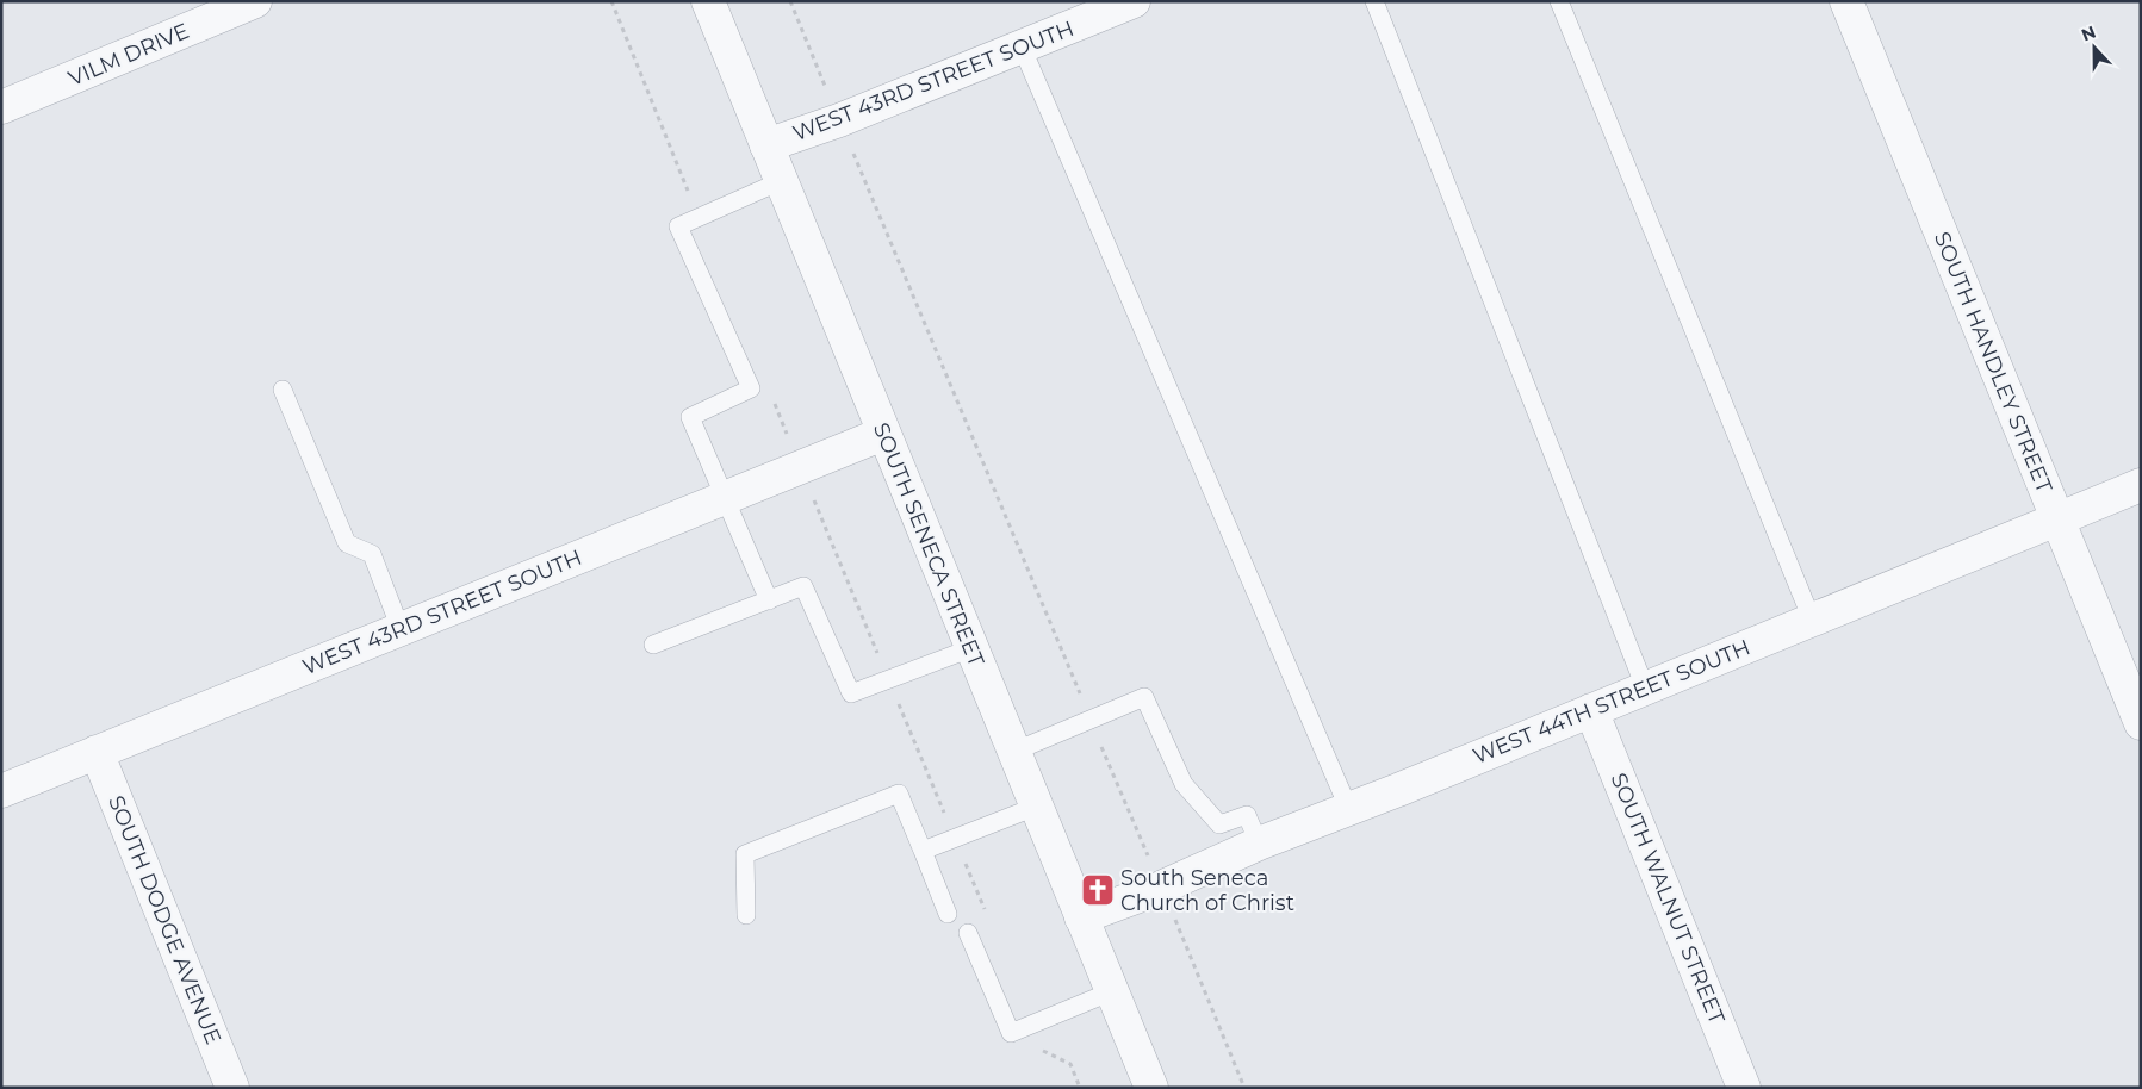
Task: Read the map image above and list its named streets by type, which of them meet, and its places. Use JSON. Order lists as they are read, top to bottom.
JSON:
{
  "streets": {
    "street": [
      "VILM DRIVE",
      "WEST 43RD STREET SOUTH",
      "SOUTH HANDLEY STREET",
      "SOUTH SENECA STREET",
      "WEST 44TH STREET SOUTH",
      "SOUTH WALNUT STREET",
      "SOUTH DODGE AVENUE"
    ]
  },
  "crossings": [
    ["WEST 43RD STREET SOUTH", "SOUTH SENECA STREET"],
    ["WEST 43RD STREET SOUTH", "SOUTH DODGE AVENUE"],
    ["SOUTH HANDLEY STREET", "WEST 44TH STREET SOUTH"],
    ["SOUTH SENECA STREET", "WEST 44TH STREET SOUTH"],
    ["WEST 44TH STREET SOUTH", "SOUTH WALNUT STREET"]
  ],
  "places": {
    "church": ["South Seneca Church of Christ"]
  },
  "north": "top"
}
